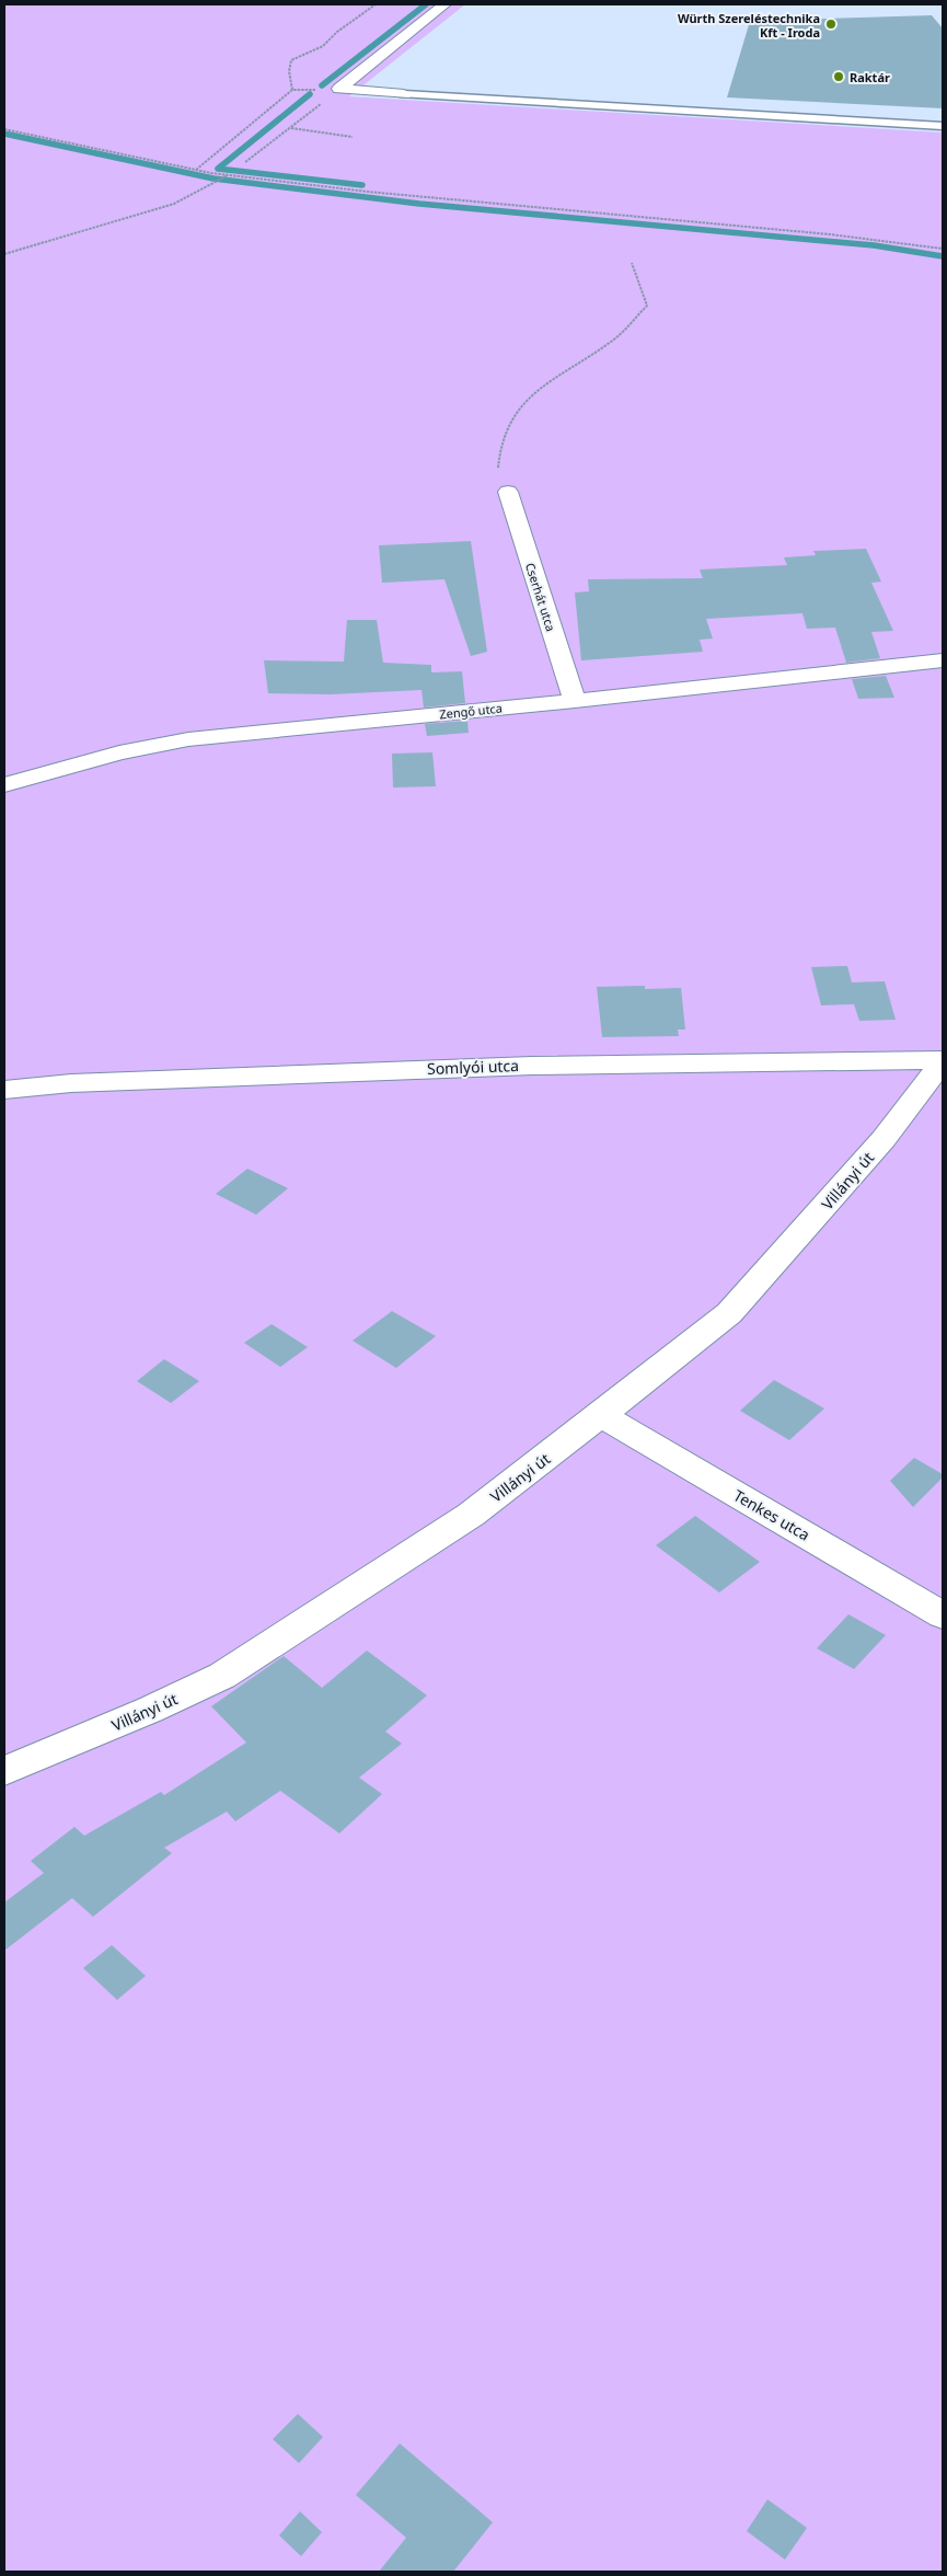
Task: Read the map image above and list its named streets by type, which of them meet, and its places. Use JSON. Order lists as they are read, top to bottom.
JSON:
{
  "streets": {
    "street": [
      "Cserhát utca",
      "Zengő utca",
      "Somlyói utca",
      "Villányi út",
      "Tenkes utca"
    ]
  },
  "crossings": [
    ["Cserhát utca", "Zengő utca"],
    ["Somlyói utca", "Villányi út"],
    ["Villányi út", "Tenkes utca"]
  ],
  "places": ["Würth Szereléstechnika Kft - Iroda", "Raktár"]
}
